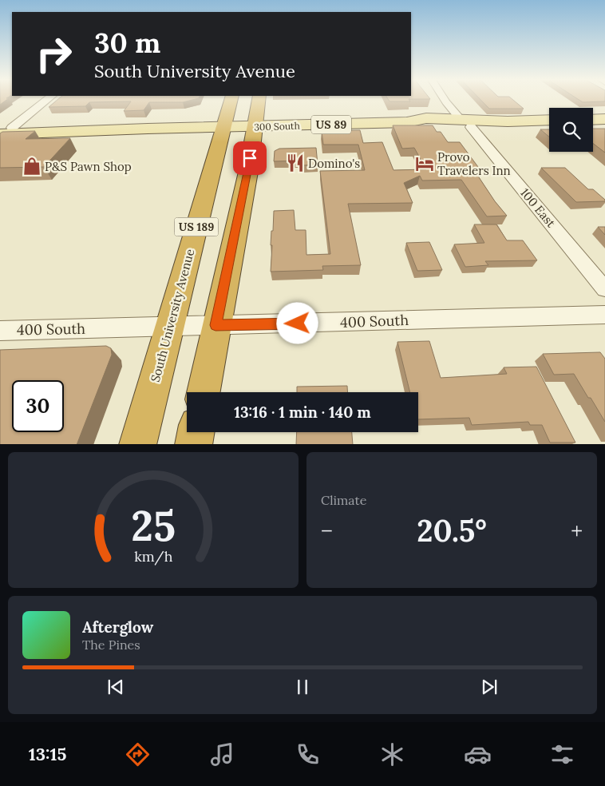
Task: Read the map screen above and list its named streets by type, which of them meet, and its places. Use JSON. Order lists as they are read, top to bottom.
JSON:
{
  "streets": {
    "highway": ["US 189", "South University Avenue"],
    "main road": ["US 89", "300 South"],
    "street": ["100 East", "400 South"]
  },
  "crossings": [
    ["300 South", "100 East"],
    ["300 South", "US 189"],
    ["300 South", "South University Avenue"],
    ["US 189", "400 South"],
    ["South University Avenue", "400 South"]
  ],
  "places": {
    "restaurant": ["Domino's"],
    "hotel": ["Provo Travelers Inn"],
    "shop": ["P&S Pawn Shop"]
  },
  "page": {
    "turn": ["30 m", "South University Avenue"],
    "limit": "30",
    "trip": "13:16 · 1 min · 140 m",
    "tile": "Climate",
    "heat": ["−", "20.5°", "+"],
    "song": ["Afterglow", "The Pines"],
    "tabs": "13:15",
    "gauge": ["25", "km/h"]
  }
}
